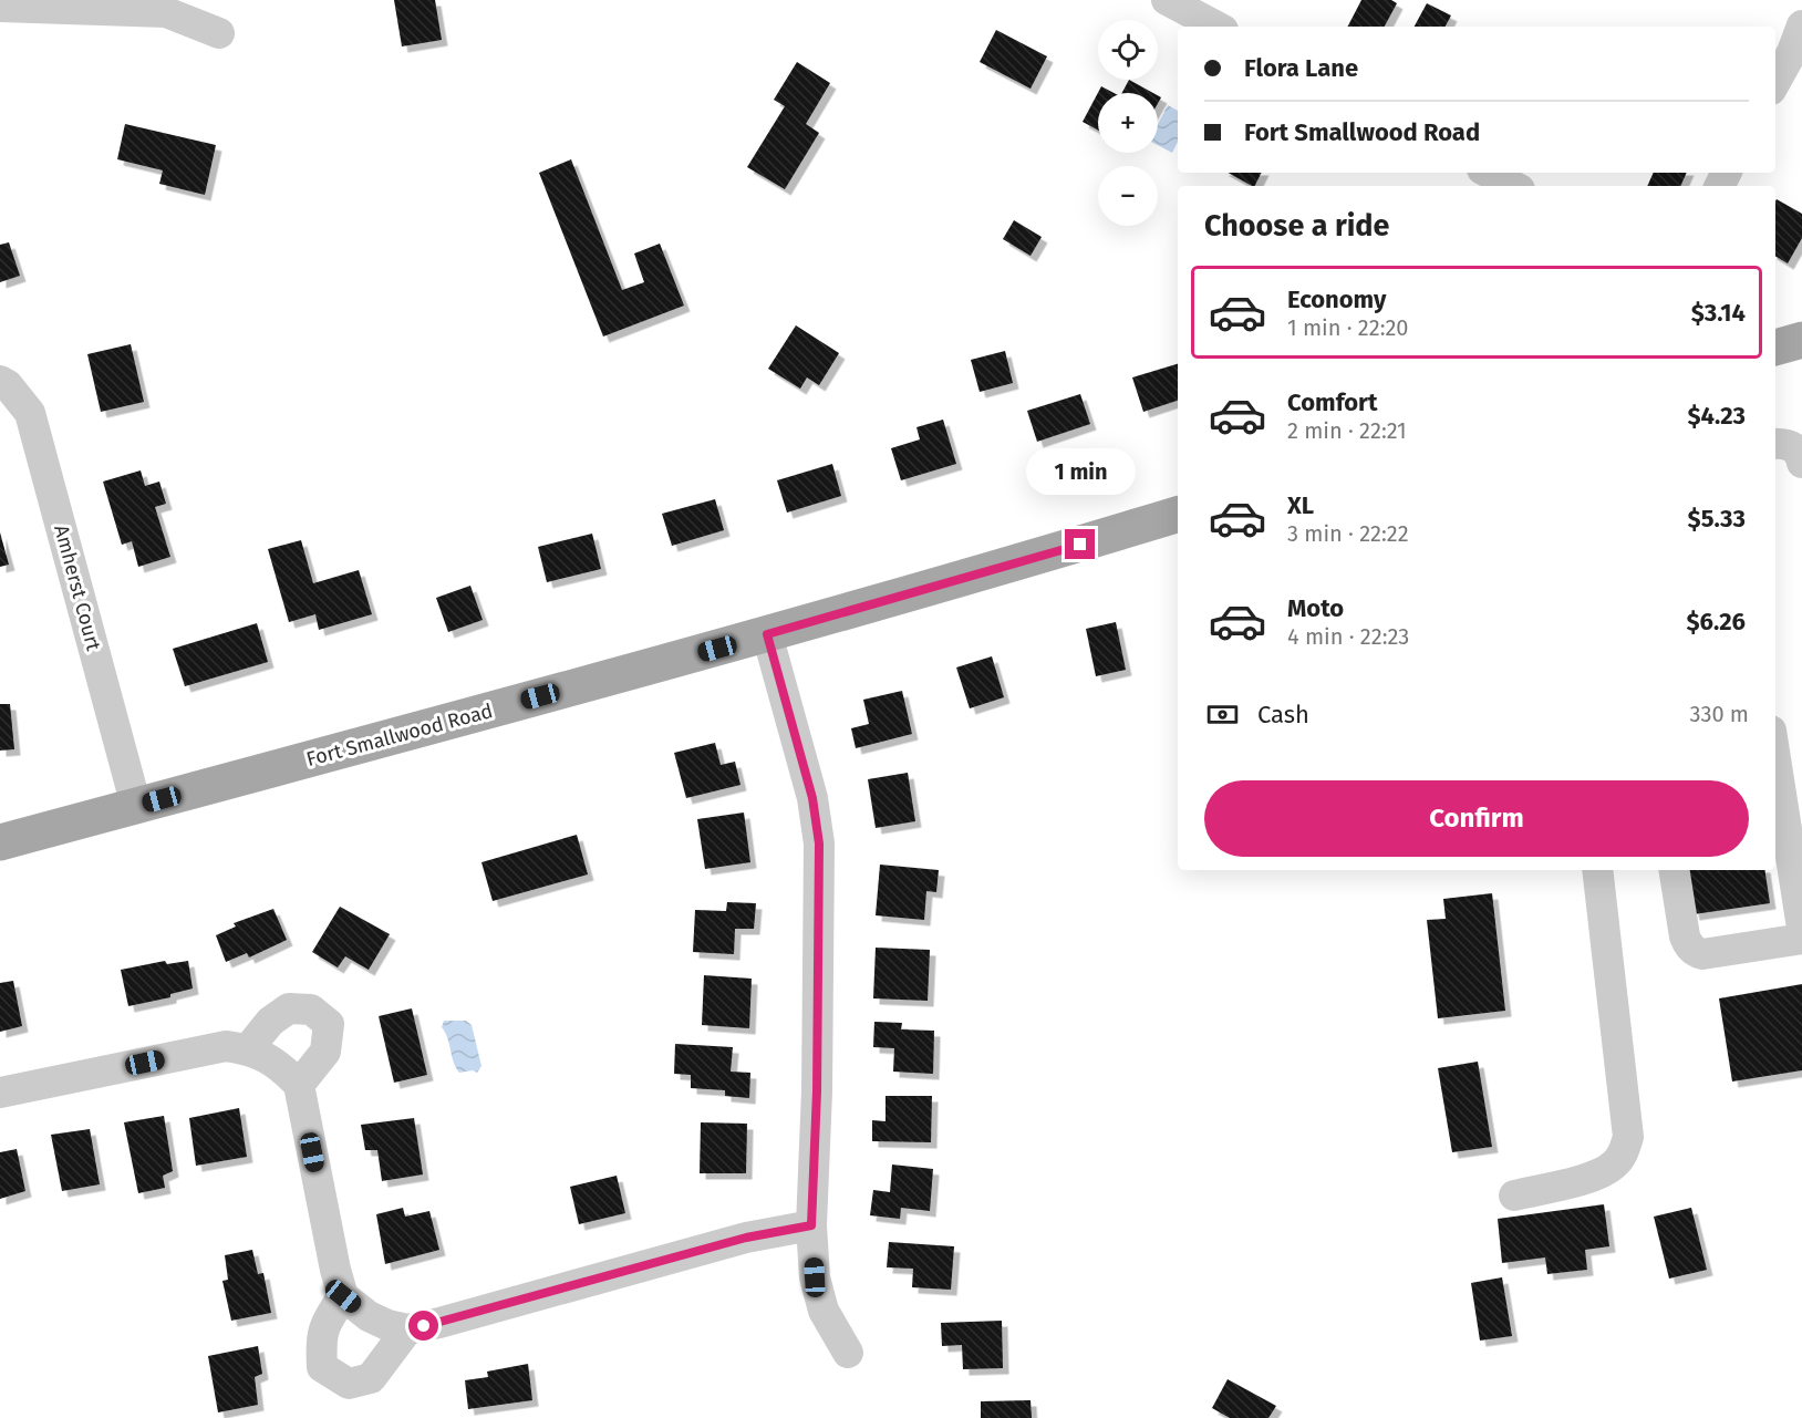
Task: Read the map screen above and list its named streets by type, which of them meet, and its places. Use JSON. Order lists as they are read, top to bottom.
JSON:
{
  "streets": {
    "main road": ["Fort Smallwood Road"],
    "street": ["Amherst Court"]
  },
  "crossings": [
    ["Amherst Court", "Fort Smallwood Road"]
  ],
  "page": {
    "map_buttons": ["+", "−"],
    "banner": ["Flora Lane", "Fort Smallwood Road"],
    "heading": "Choose a ride",
    "list": [
      {
        "name": "Economy",
        "note": "1 min · 22:20",
        "value": "$3.14"
      },
      {
        "name": "Comfort",
        "note": "2 min · 22:21",
        "value": "$4.23"
      },
      {
        "name": "XL",
        "note": "3 min · 22:22",
        "value": "$5.33"
      },
      {
        "name": "Moto",
        "note": "4 min · 22:23",
        "value": "$6.26"
      }
    ],
    "bubble": "1 min",
    "pay": ["Cash", "330 m"],
    "buttons": "Confirm"
  }
}
